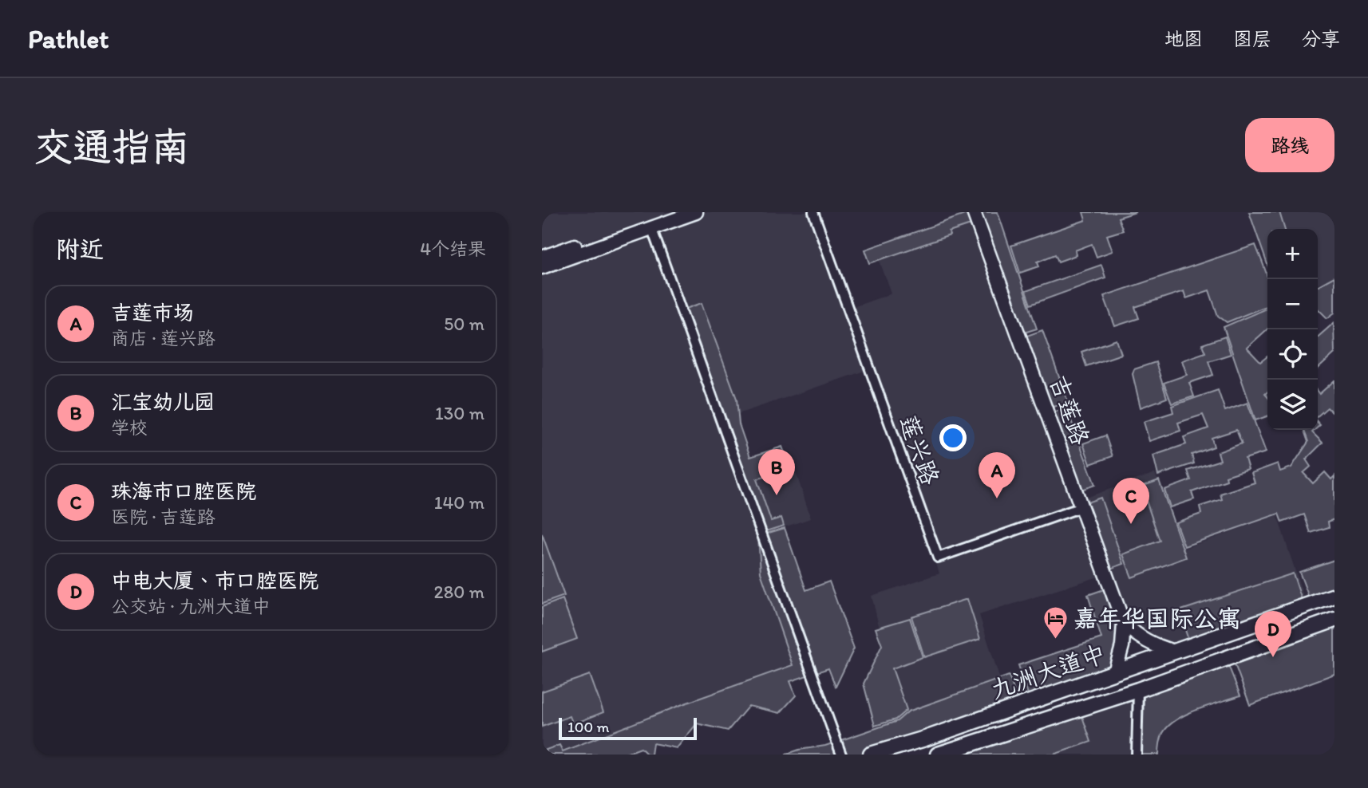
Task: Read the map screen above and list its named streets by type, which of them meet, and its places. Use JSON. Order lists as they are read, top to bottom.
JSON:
{
  "streets": {
    "main road": ["吉莲路", "九洲大道中"],
    "street": ["莲兴路"]
  },
  "crossings": [
    ["吉莲路", "莲兴路"]
  ],
  "places": {
    "hotel": ["嘉年华国际公寓"]
  },
  "scale_bar": "100 m",
  "page": {
    "header": "Pathlet",
    "nav": ["地图", "图层", "分享"],
    "buttons": "路线",
    "title": "交通指南",
    "heading": ["附近", "4个结果"],
    "map_buttons": ["+", "−"],
    "list": [
      {
        "mark": "A",
        "name": "吉莲市场",
        "note": "商店 · 莲兴路",
        "value": "50 m"
      },
      {
        "mark": "B",
        "name": "汇宝幼儿园",
        "note": "学校",
        "value": "130 m"
      },
      {
        "mark": "C",
        "name": "珠海市口腔医院",
        "note": "医院 · 吉莲路",
        "value": "140 m"
      },
      {
        "mark": "D",
        "name": "中电大厦、市口腔医院",
        "note": "公交站 · 九洲大道中",
        "value": "280 m"
      }
    ],
    "pins": [
      "B",
      "A",
      "C",
      "D"
    ],
    "scale": "100 m"
  }
}
